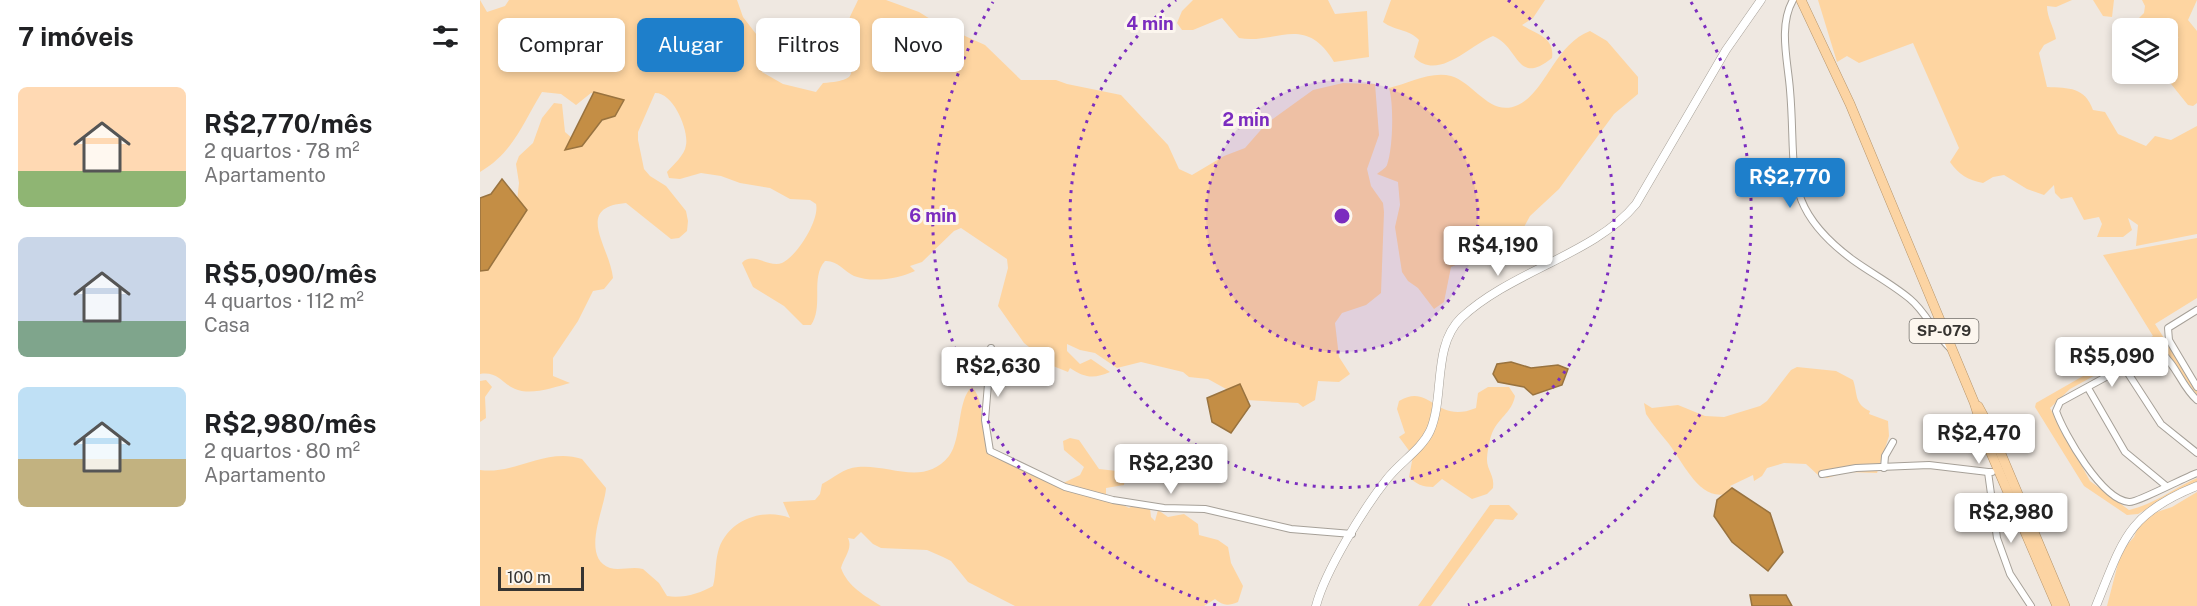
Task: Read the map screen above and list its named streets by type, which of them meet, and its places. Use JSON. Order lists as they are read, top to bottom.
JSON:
{
  "streets": {
    "highway": ["SP-079"]
  },
  "scale_bar": "100 m",
  "page": {
    "heading": "7 imóveis",
    "chip": [
      "Comprar",
      "Alugar",
      "Filtros",
      "Novo"
    ],
    "list": [
      {
        "name": "R$2,770/mês",
        "note": "2 quartos · 78 m² · Apartamento"
      },
      {
        "name": "R$5,090/mês",
        "note": "4 quartos · 112 m² · Casa"
      },
      {
        "name": "R$2,980/mês",
        "note": "2 quartos · 80 m² · Apartamento"
      }
    ],
    "price": [
      "R$2,770",
      "R$4,190",
      "R$5,090",
      "R$2,630",
      "R$2,470",
      "R$2,230",
      "R$2,980"
    ],
    "scale": "100 m"
  },
  "rings": ["4 min", "2 min", "6 min"]
}
